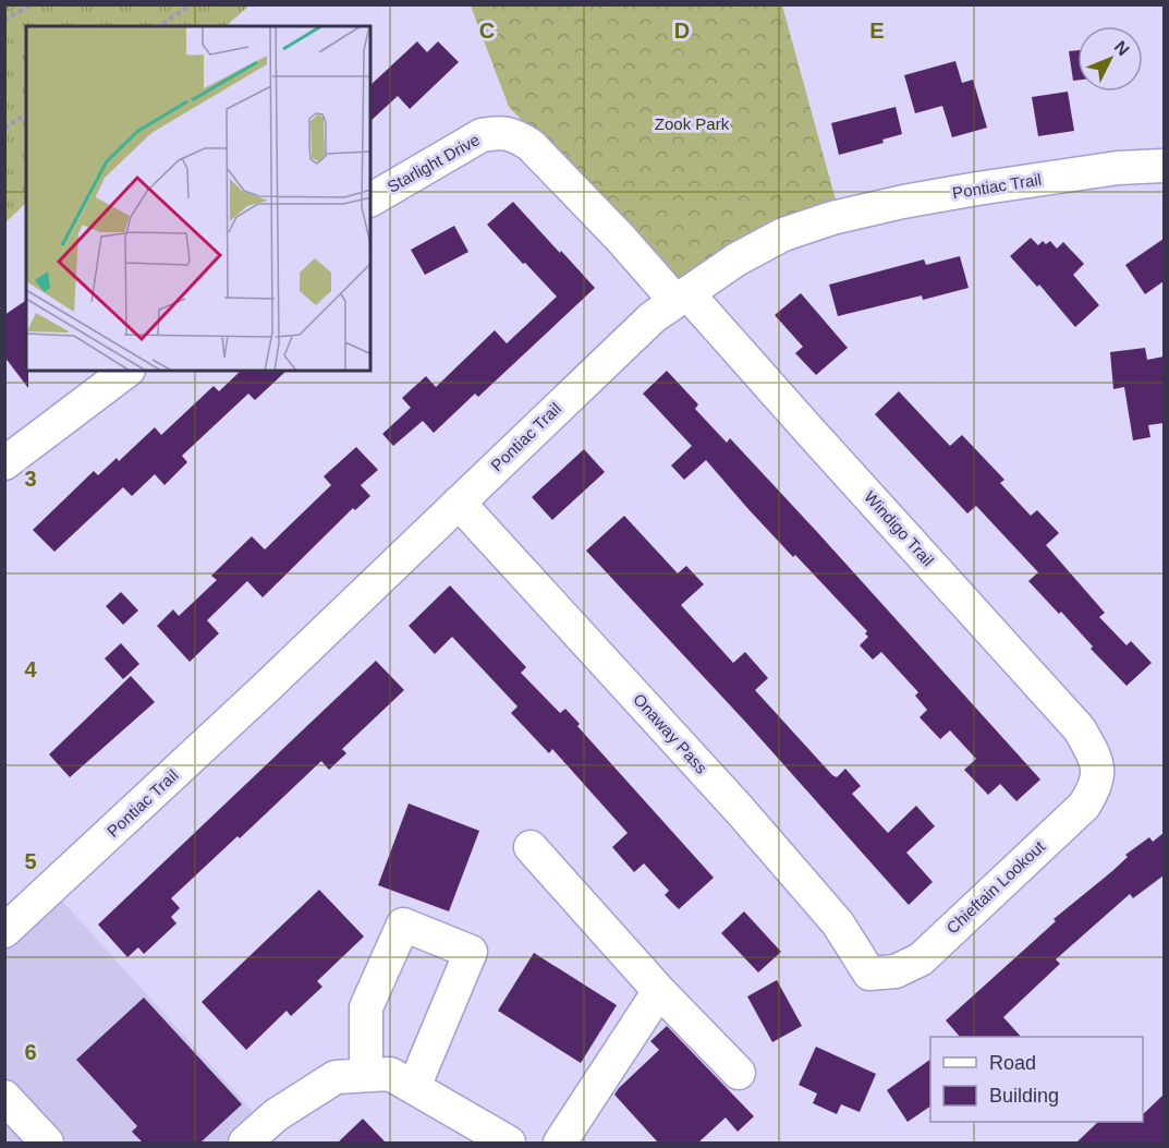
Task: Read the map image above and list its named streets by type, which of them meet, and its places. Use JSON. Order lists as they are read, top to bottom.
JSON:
{
  "streets": {
    "street": [
      "Starlight Drive",
      "Pontiac Trail",
      "Windigo Trail",
      "Onaway Pass",
      "Chieftain Lookout"
    ]
  },
  "crossings": [
    ["Starlight Drive", "Windigo Trail"],
    ["Pontiac Trail", "Windigo Trail"],
    ["Pontiac Trail", "Onaway Pass"],
    ["Windigo Trail", "Chieftain Lookout"],
    ["Onaway Pass", "Chieftain Lookout"]
  ],
  "parks": ["Zook Park"],
  "legend": ["Road", "Building"],
  "north": "top right",
  "grid": {
    "columns": ["C", "D", "E"],
    "rows": [
      "3",
      "4",
      "5",
      "6"
    ]
  }
}
